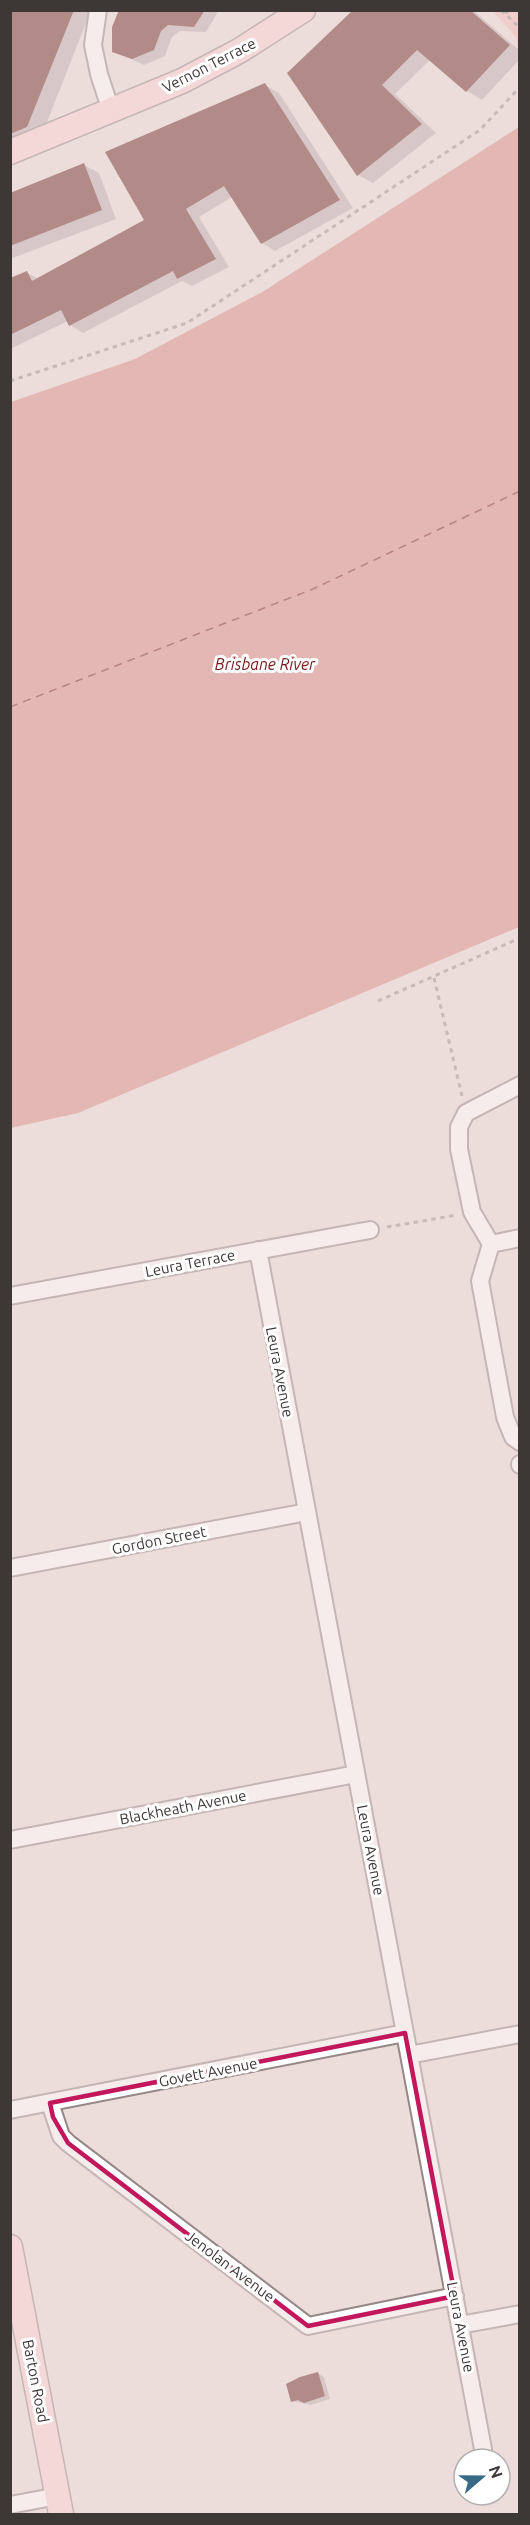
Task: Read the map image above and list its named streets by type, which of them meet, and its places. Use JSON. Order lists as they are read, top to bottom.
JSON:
{
  "streets": {
    "street": [
      "Vernon Terrace",
      "Leura Terrace",
      "Leura Avenue",
      "Gordon Street",
      "Blackheath Avenue",
      "Govett Avenue",
      "Jenolan Avenue",
      "Barton Road"
    ]
  },
  "crossings": [
    ["Leura Terrace", "Leura Avenue"],
    ["Leura Avenue", "Gordon Street"],
    ["Leura Avenue", "Blackheath Avenue"],
    ["Leura Avenue", "Govett Avenue"],
    ["Leura Avenue", "Jenolan Avenue"],
    ["Govett Avenue", "Jenolan Avenue"]
  ],
  "water": ["Brisbane River"],
  "north": "right"
}
